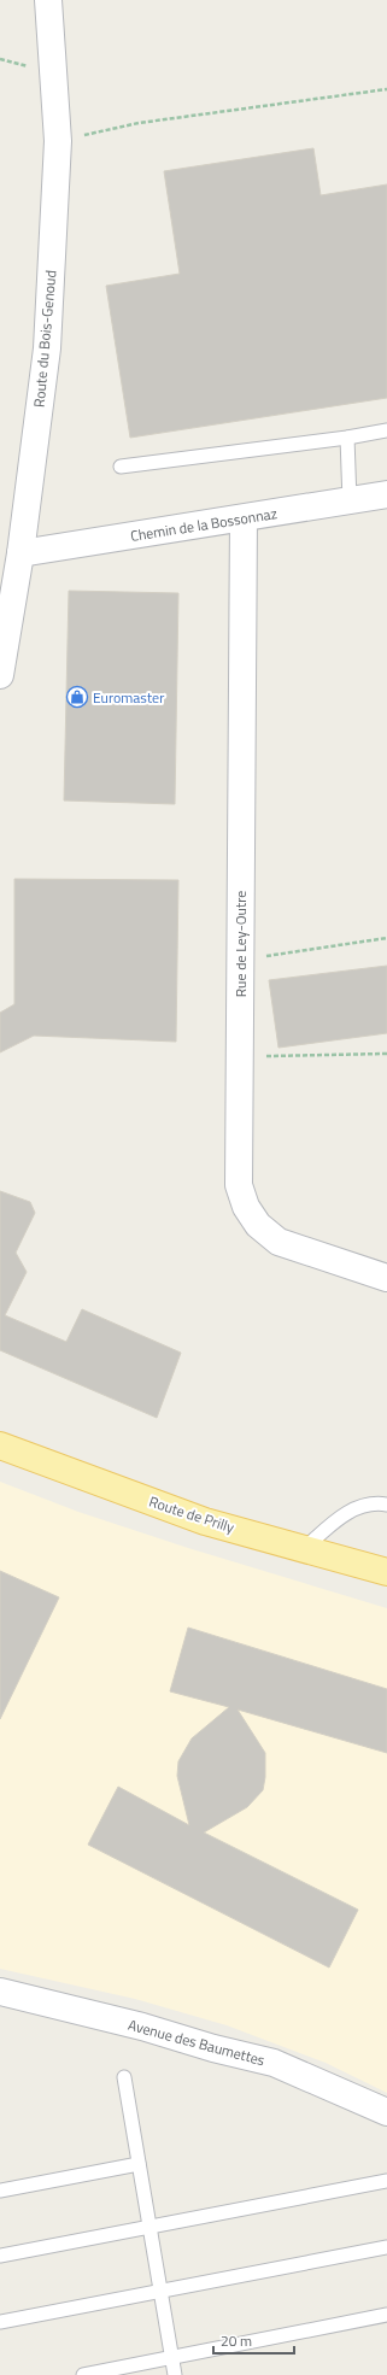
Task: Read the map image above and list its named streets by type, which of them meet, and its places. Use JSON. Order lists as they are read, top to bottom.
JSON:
{
  "streets": {
    "main road": ["Route de Prilly"],
    "street": [
      "Route du Bois-Genoud",
      "Chemin de la Bossonnaz",
      "Rue de Ley-Outre",
      "Avenue des Baumettes"
    ]
  },
  "crossings": [
    ["Route du Bois-Genoud", "Chemin de la Bossonnaz"],
    ["Chemin de la Bossonnaz", "Rue de Ley-Outre"]
  ],
  "places": {
    "shop": ["Euromaster"]
  },
  "scale_bar": "20 m"
}
